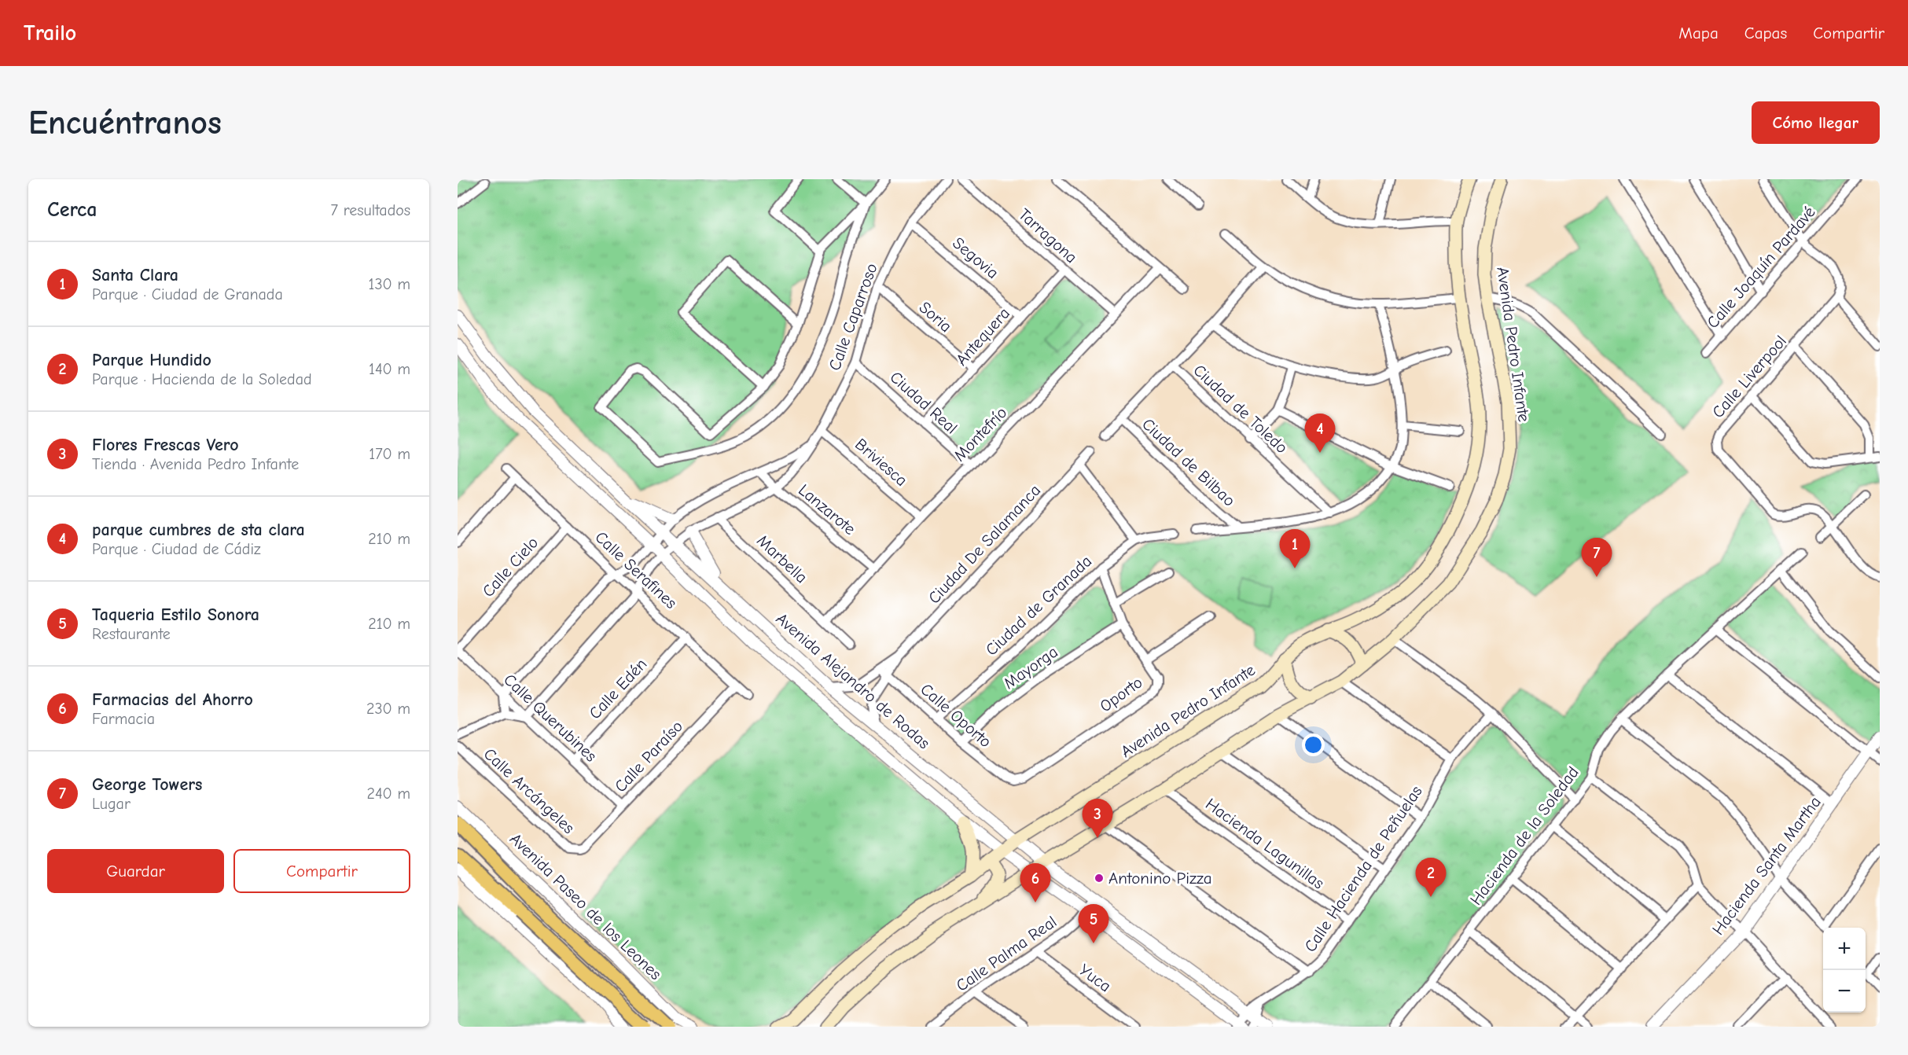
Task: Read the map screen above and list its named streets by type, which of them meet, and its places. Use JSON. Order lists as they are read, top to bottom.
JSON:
{
  "streets": {
    "main road": ["Avenida Pedro Infante", "Avenida Paseo de los Leones"],
    "street": [
      "Tarragona",
      "Segovia",
      "Calle Joaquín Pardavé",
      "Calle Caparroso",
      "Soria",
      "Antequera",
      "Calle Liverpool",
      "Ciudad Real",
      "Ciudad de Toledo",
      "Montefrío",
      "Briviesca",
      "Ciudad de Bilbao",
      "Lanzarote",
      "Ciudad De Salamanca",
      "Marbella",
      "Calle Cielo",
      "Calle Serafines",
      "Ciudad de Granada",
      "Mayorga",
      "Avenida Alejandro de Rodas",
      "Calle Edén",
      "Oporto",
      "Calle Oporto",
      "Calle Querubines",
      "Calle Paraíso",
      "Calle Arcángeles",
      "Hacienda de la Soledad",
      "Hacienda Lagunillas",
      "Hacienda Santa Martha",
      "Calle Hacienda de Peñuelas",
      "Calle Palma Real",
      "Yuca"
    ]
  },
  "crossings": [
    ["Tarragona", "Antequera"],
    ["Tarragona", "Montefrío"],
    ["Segovia", "Calle Caparroso"],
    ["Segovia", "Antequera"],
    ["Calle Caparroso", "Soria"],
    ["Calle Caparroso", "Ciudad Real"],
    ["Calle Caparroso", "Briviesca"],
    ["Calle Caparroso", "Lanzarote"],
    ["Calle Caparroso", "Marbella"],
    ["Calle Caparroso", "Calle Serafines"],
    ["Calle Caparroso", "Avenida Alejandro de Rodas"],
    ["Calle Caparroso", "Calle Querubines"],
    ["Soria", "Antequera"],
    ["Antequera", "Ciudad Real"],
    ["Avenida Pedro Infante", "Avenida Alejandro de Rodas"],
    ["Avenida Pedro Infante", "Hacienda Lagunillas"],
    ["Ciudad Real", "Montefrío"],
    ["Montefrío", "Briviesca"],
    ["Montefrío", "Lanzarote"],
    ["Montefrío", "Marbella"],
    ["Ciudad De Salamanca", "Avenida Alejandro de Rodas"],
    ["Ciudad De Salamanca", "Calle Oporto"],
    ["Calle Cielo", "Calle Serafines"],
    ["Calle Cielo", "Calle Querubines"],
    ["Calle Serafines", "Calle Edén"],
    ["Calle Serafines", "Calle Paraíso"],
    ["Ciudad de Granada", "Oporto"],
    ["Ciudad de Granada", "Calle Oporto"],
    ["Mayorga", "Oporto"],
    ["Mayorga", "Calle Oporto"],
    ["Avenida Alejandro de Rodas", "Calle Hacienda de Peñuelas"],
    ["Avenida Alejandro de Rodas", "Calle Palma Real"],
    ["Calle Edén", "Calle Querubines"],
    ["Oporto", "Calle Oporto"],
    ["Calle Querubines", "Calle Paraíso"],
    ["Calle Paraíso", "Calle Arcángeles"],
    ["Hacienda Lagunillas", "Calle Hacienda de Peñuelas"],
    ["Calle Palma Real", "Yuca"]
  ],
  "places": ["Antonino Pizza"],
  "page": {
    "header": "Trailo",
    "nav": ["Mapa", "Capas", "Compartir"],
    "buttons": [
      "Cómo llegar",
      ["Guardar", "Compartir"]
    ],
    "title": "Encuéntranos",
    "heading": ["Cerca", "7 resultados"],
    "list": [
      {
        "mark": "1",
        "name": "Santa Clara",
        "note": "Parque · Ciudad de Granada",
        "value": "130 m"
      },
      {
        "mark": "2",
        "name": "Parque Hundido",
        "note": "Parque · Hacienda de la Soledad",
        "value": "140 m"
      },
      {
        "mark": "3",
        "name": "Flores Frescas Vero",
        "note": "Tienda · Avenida Pedro Infante",
        "value": "170 m"
      },
      {
        "mark": "4",
        "name": "parque cumbres de sta clara",
        "note": "Parque · Ciudad de Cádiz",
        "value": "210 m"
      },
      {
        "mark": "5",
        "name": "Taqueria Estilo Sonora",
        "note": "Restaurante",
        "value": "210 m"
      },
      {
        "mark": "6",
        "name": "Farmacias del Ahorro",
        "note": "Farmacia",
        "value": "230 m"
      },
      {
        "mark": "7",
        "name": "George Towers",
        "note": "Lugar",
        "value": "240 m"
      }
    ],
    "pins": [
      "4",
      "1",
      "7",
      "3",
      "2",
      "6",
      "5"
    ],
    "map_buttons": ["+", "−"]
  }
}
